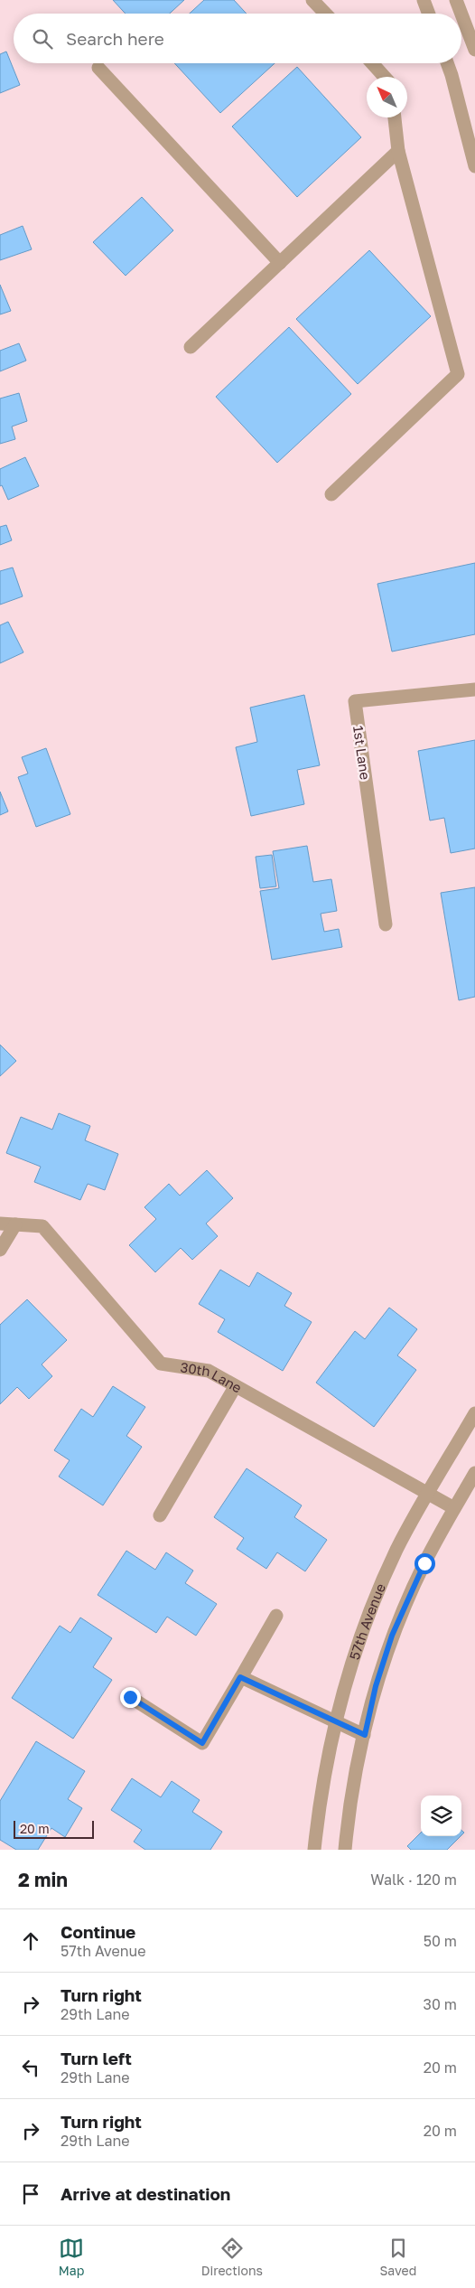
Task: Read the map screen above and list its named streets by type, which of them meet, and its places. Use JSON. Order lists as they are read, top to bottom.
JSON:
{
  "streets": {
    "street": ["1st Lane", "30th Lane", "57th Avenue"]
  },
  "crossings": [
    ["30th Lane", "57th Avenue"]
  ],
  "scale_bar": "20 m",
  "north": "top left",
  "page": {
    "search": "Search here",
    "scale": "20 m",
    "heading": ["2 min", "Walk · 120 m"],
    "list": [
      ["Continue", "57th Avenue", "50 m"],
      ["Turn right", "29th Lane", "30 m"],
      ["Turn left", "29th Lane", "20 m"],
      ["Turn right", "29th Lane", "20 m"],
      "Arrive at destination"
    ],
    "nav": ["Map", "Directions", "Saved"]
  }
}
